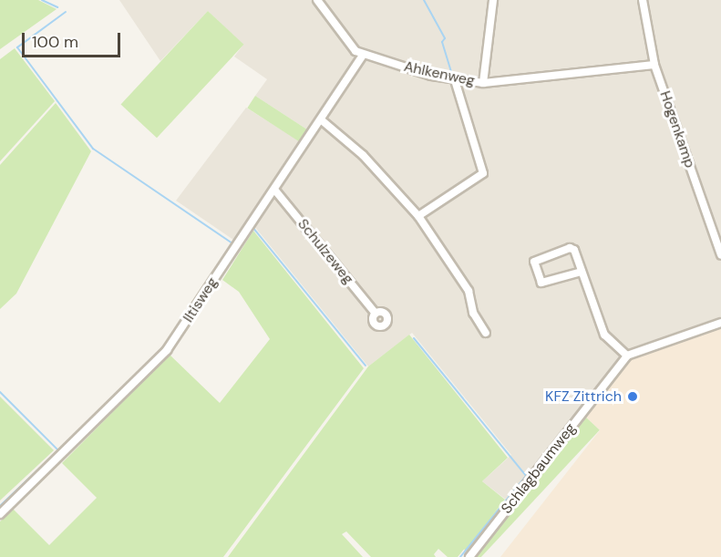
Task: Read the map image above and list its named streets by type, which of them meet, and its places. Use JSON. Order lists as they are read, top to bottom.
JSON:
{
  "streets": {
    "street": [
      "Ahlkenweg",
      "Hogenkamp",
      "Schulzeweg",
      "Iltisweg",
      "Schlagbaumweg"
    ]
  },
  "crossings": [
    ["Ahlkenweg", "Hogenkamp"],
    ["Ahlkenweg", "Iltisweg"],
    ["Schulzeweg", "Iltisweg"]
  ],
  "places": ["KFZ Zittrich"],
  "scale_bar": "100 m"
}
